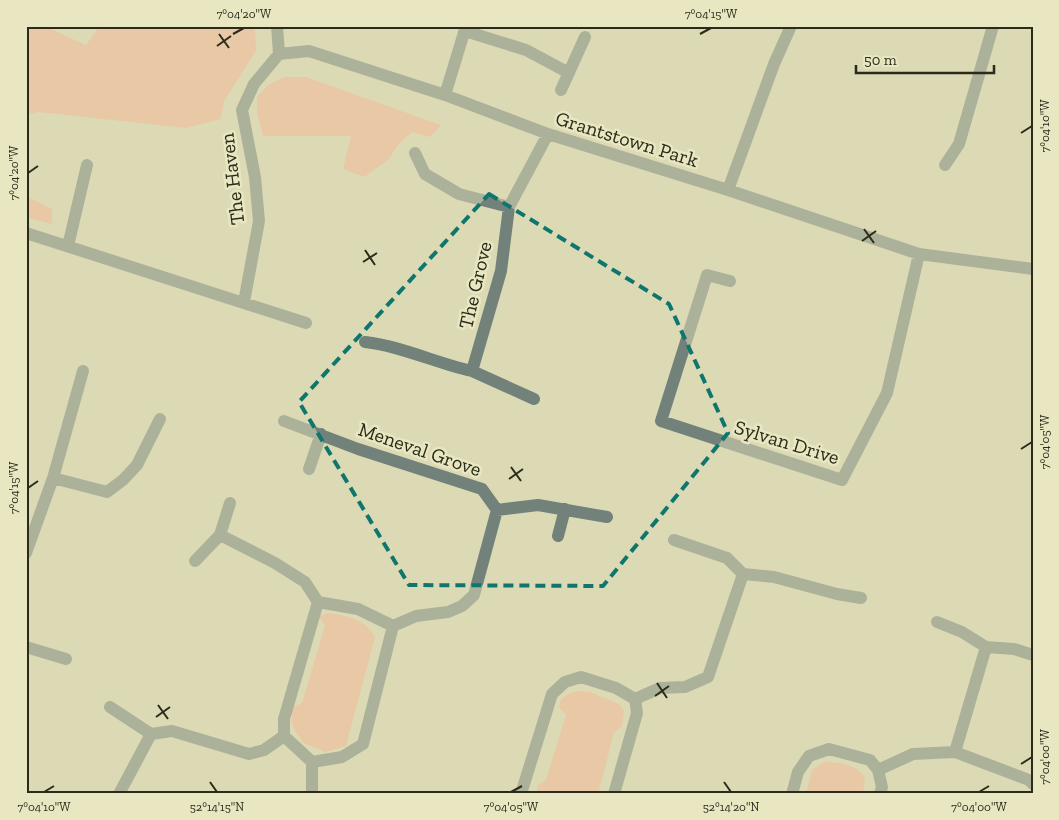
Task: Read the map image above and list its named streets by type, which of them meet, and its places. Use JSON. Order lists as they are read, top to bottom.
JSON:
{
  "streets": {
    "street": [
      "Grantstown Park",
      "The Haven",
      "The Grove",
      "Sylvan Drive",
      "Meneval Grove"
    ]
  },
  "crossings": [
    ["Grantstown Park", "The Haven"],
    ["Grantstown Park", "The Grove"],
    ["Grantstown Park", "Sylvan Drive"]
  ],
  "scale_bar": "50 m",
  "coordinates": [
    "7°04'20\"W",
    "7°04'15\"W",
    "7°04'10\"W",
    "7°04'05\"W",
    "7°04'00\"W",
    "52°14'15\"N",
    "52°14'20\"N"
  ]
}
